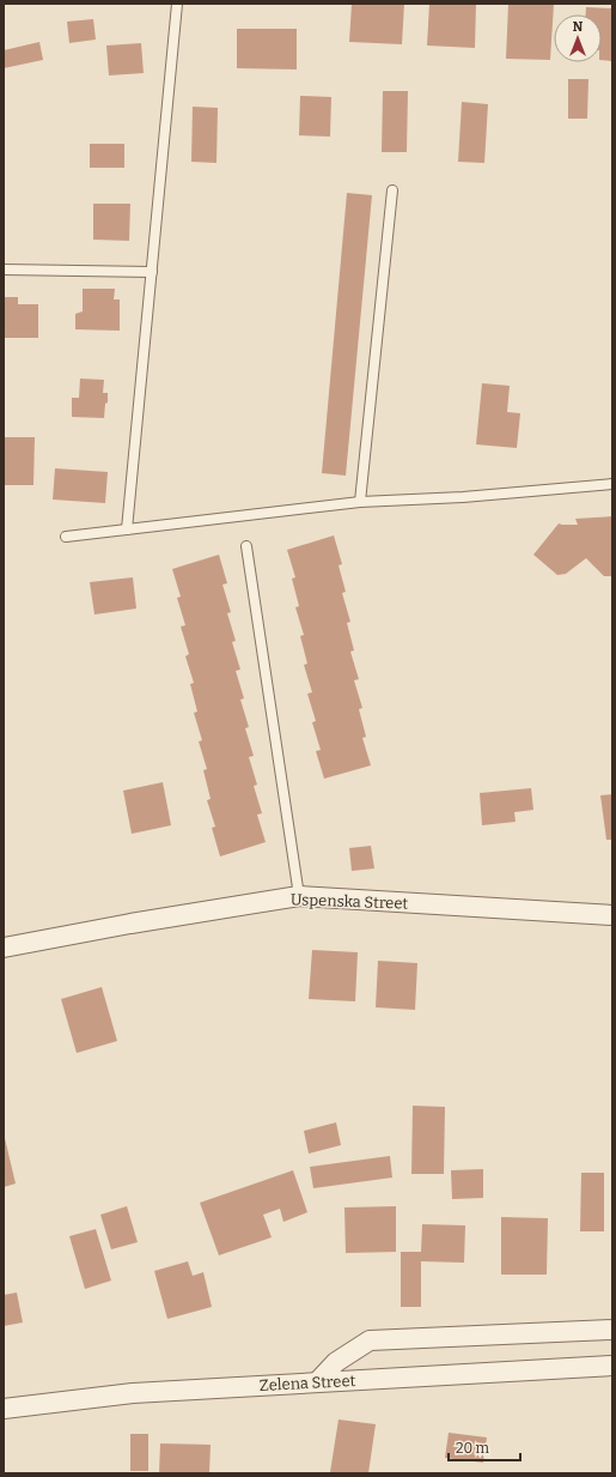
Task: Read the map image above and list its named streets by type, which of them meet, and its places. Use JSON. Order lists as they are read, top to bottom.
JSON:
{
  "streets": {
    "street": ["Uspenska Street", "Zelena Street"]
  },
  "scale_bar": "20 m",
  "north": "top"
}
